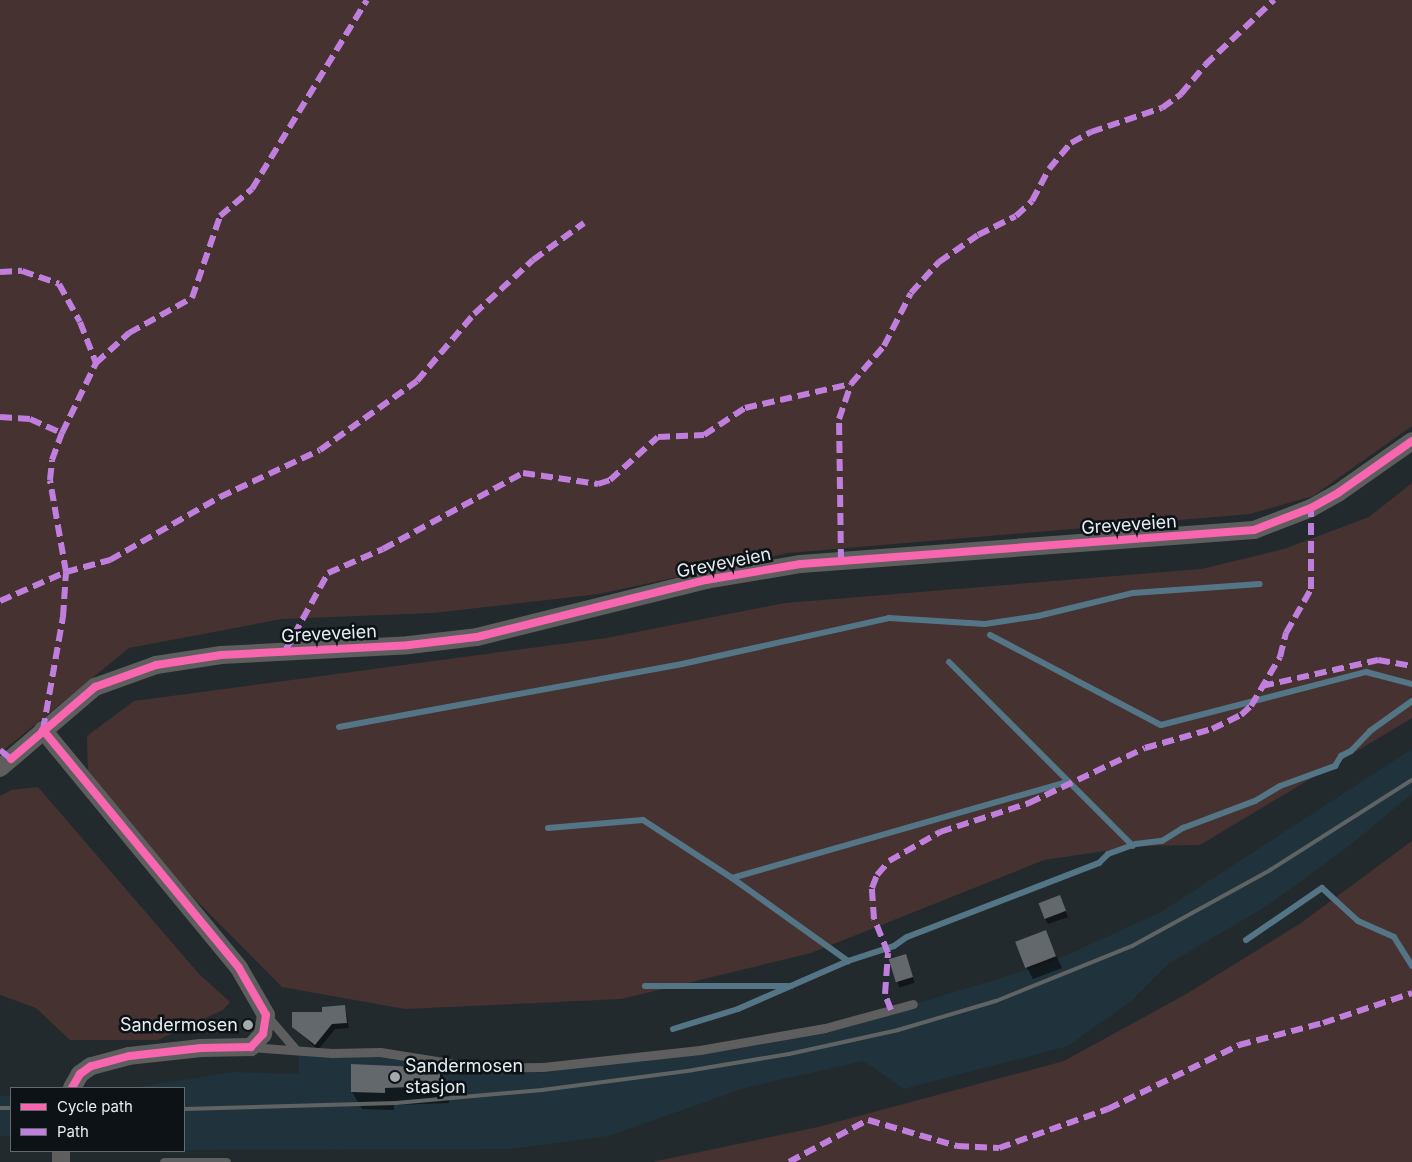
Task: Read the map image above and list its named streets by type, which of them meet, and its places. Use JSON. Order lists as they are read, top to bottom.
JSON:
{
  "streets": {
    "street": ["Greveveien"]
  },
  "places": ["Sandermosen", "Sandermosen stasjon"],
  "legend": ["Cycle path", "Path"]
}
